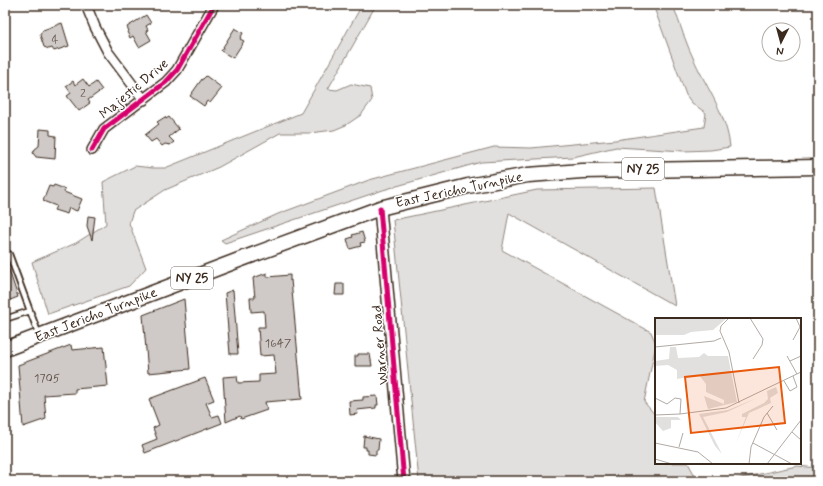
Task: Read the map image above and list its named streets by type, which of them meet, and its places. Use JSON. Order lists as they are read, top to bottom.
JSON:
{
  "streets": {
    "main road": ["NY 25", "East Jericho Turnpike"],
    "street": ["Majestic Drive", "Warner Road"]
  },
  "crossings": [
    ["East Jericho Turnpike", "Warner Road"]
  ],
  "house_numbers": [
    "4",
    "2",
    "1647",
    "1705"
  ],
  "north": "bottom"
}
